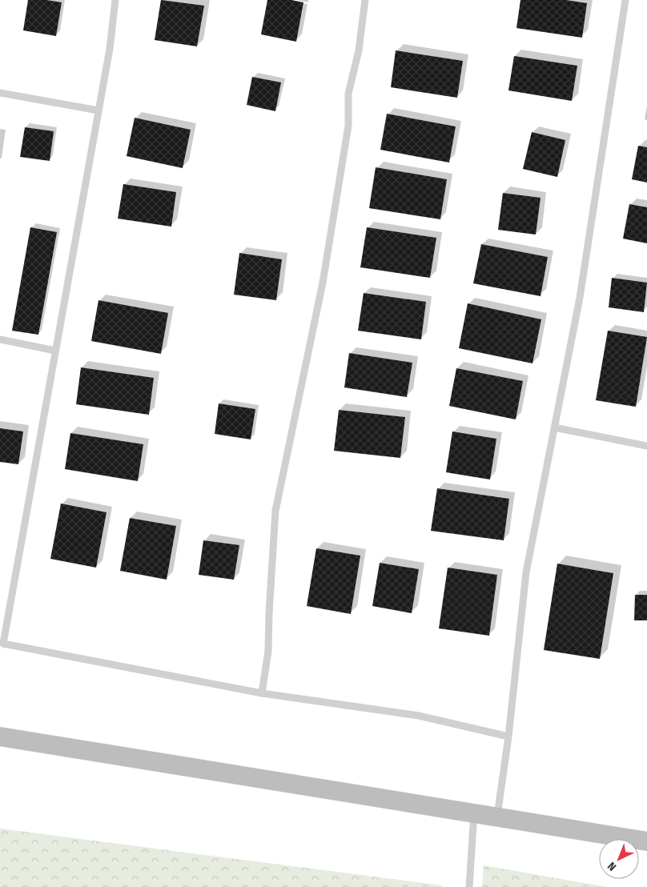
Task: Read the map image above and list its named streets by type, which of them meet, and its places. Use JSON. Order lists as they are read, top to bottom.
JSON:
{
  "north": "bottom left"
}
